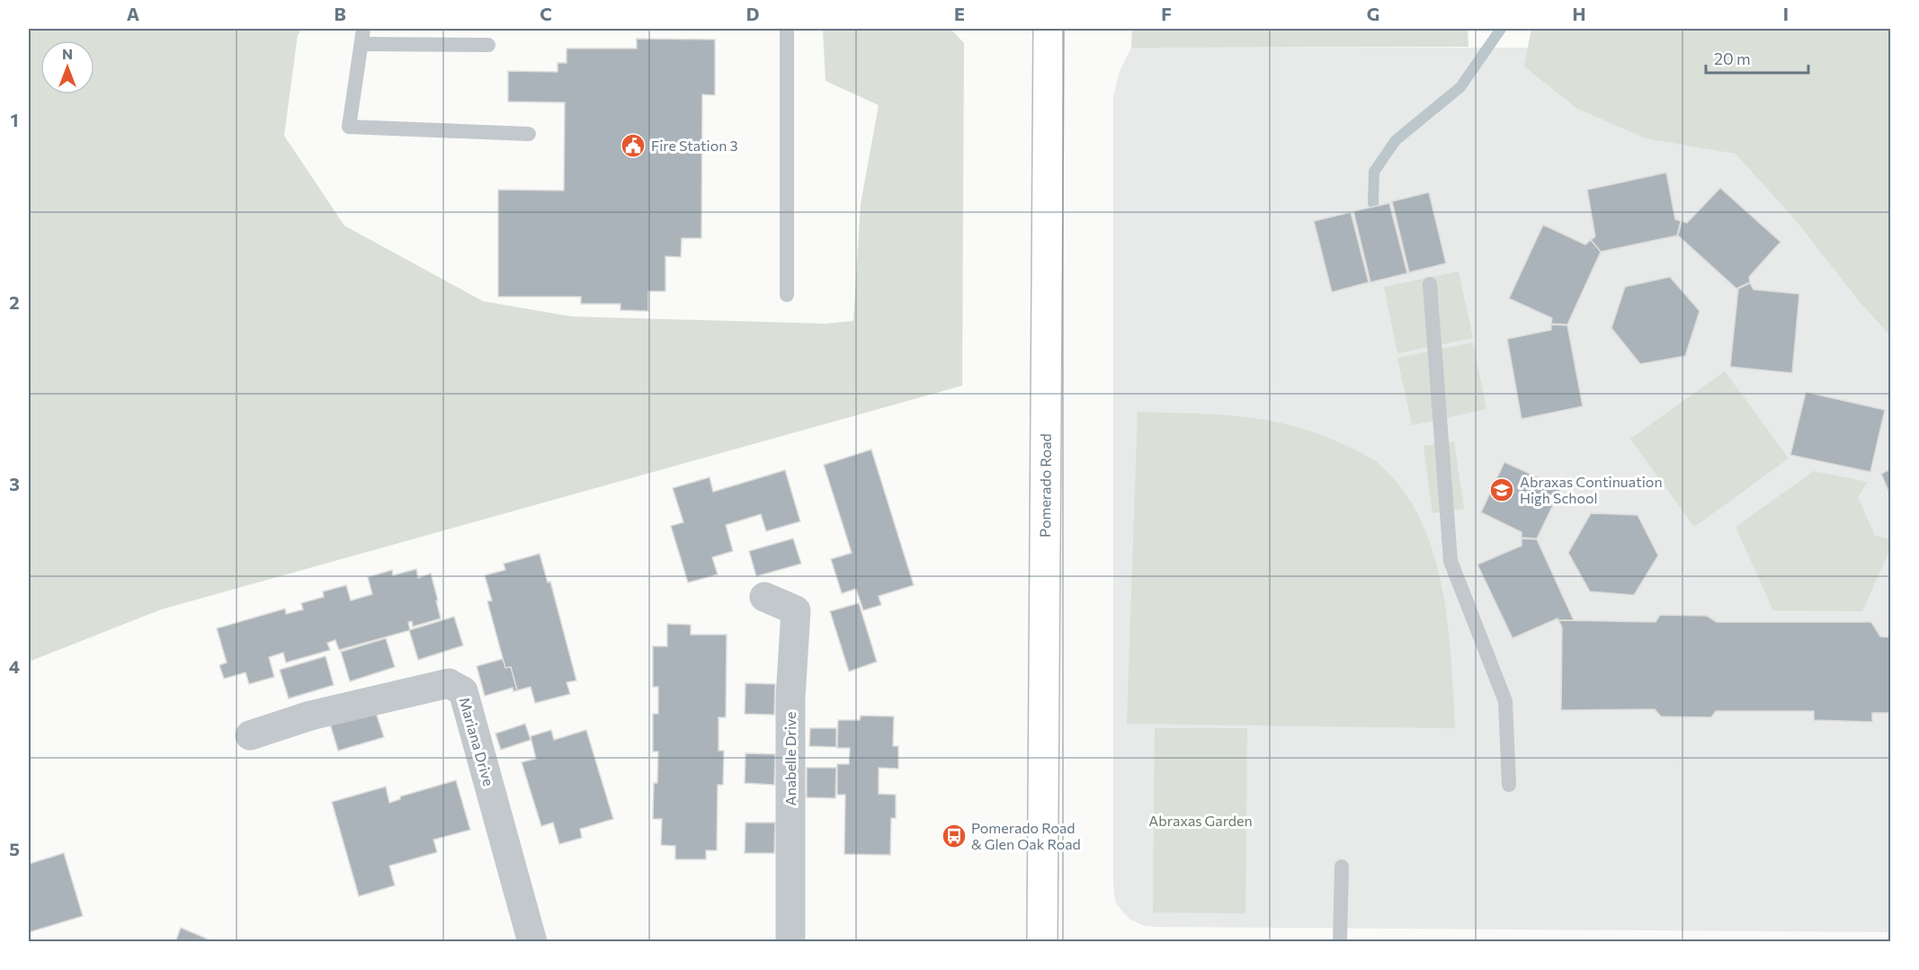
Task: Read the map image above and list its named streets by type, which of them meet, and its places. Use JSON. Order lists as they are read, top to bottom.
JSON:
{
  "streets": {
    "main road": ["Pomerado Road"],
    "street": ["Mariana Drive", "Anabelle Drive"]
  },
  "parks": ["Abraxas Garden"],
  "places": {
    "public building": ["Fire Station 3"],
    "school or university": ["Abraxas Continuation High School"],
    "bus stop": ["Pomerado Road & Glen Oak Road"]
  },
  "scale_bar": "20 m",
  "north": "top",
  "grid": {
    "columns": [
      "A",
      "B",
      "C",
      "D",
      "E",
      "F",
      "G",
      "H",
      "I"
    ],
    "rows": [
      "1",
      "2",
      "3",
      "4",
      "5"
    ]
  }
}
